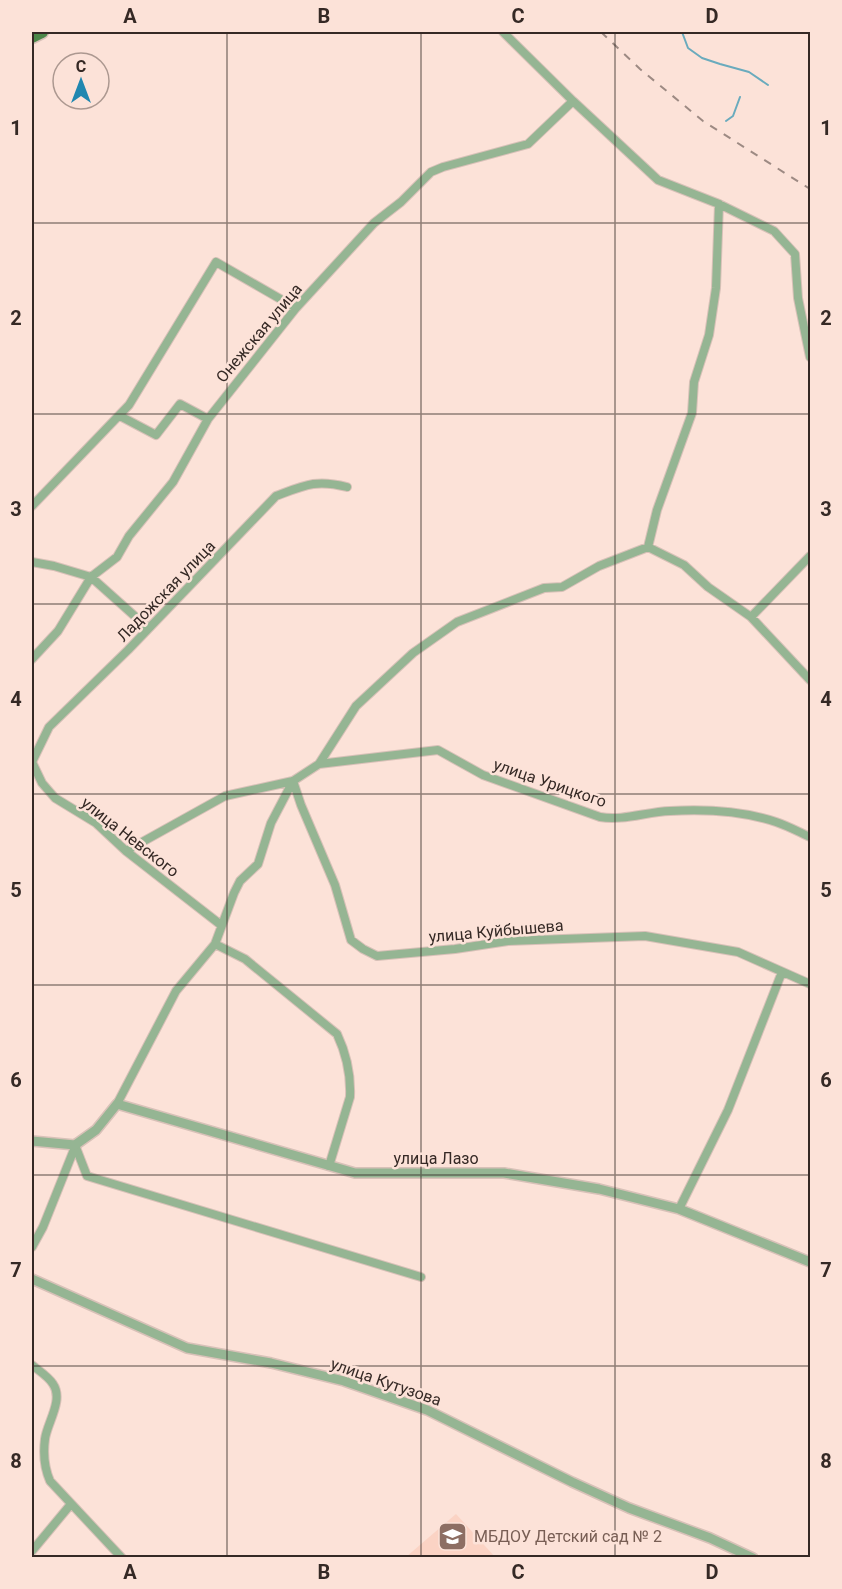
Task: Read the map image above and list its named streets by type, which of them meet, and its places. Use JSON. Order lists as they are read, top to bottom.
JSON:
{
  "streets": {
    "street": [
      "Онежская улица",
      "Ладожская улица",
      "улица Урицкого",
      "улица Невского",
      "улица Куйбышева",
      "улица Лазо",
      "улица Кутузова"
    ]
  },
  "crossings": [
    ["Ладожская улица", "улица Невского"]
  ],
  "places": {
    "school or university": ["МБДОУ Детский сад № 2"]
  },
  "north": "top",
  "grid": {
    "columns": [
      "A",
      "B",
      "C",
      "D"
    ],
    "rows": [
      "1",
      "2",
      "3",
      "4",
      "5",
      "6",
      "7",
      "8"
    ]
  }
}
